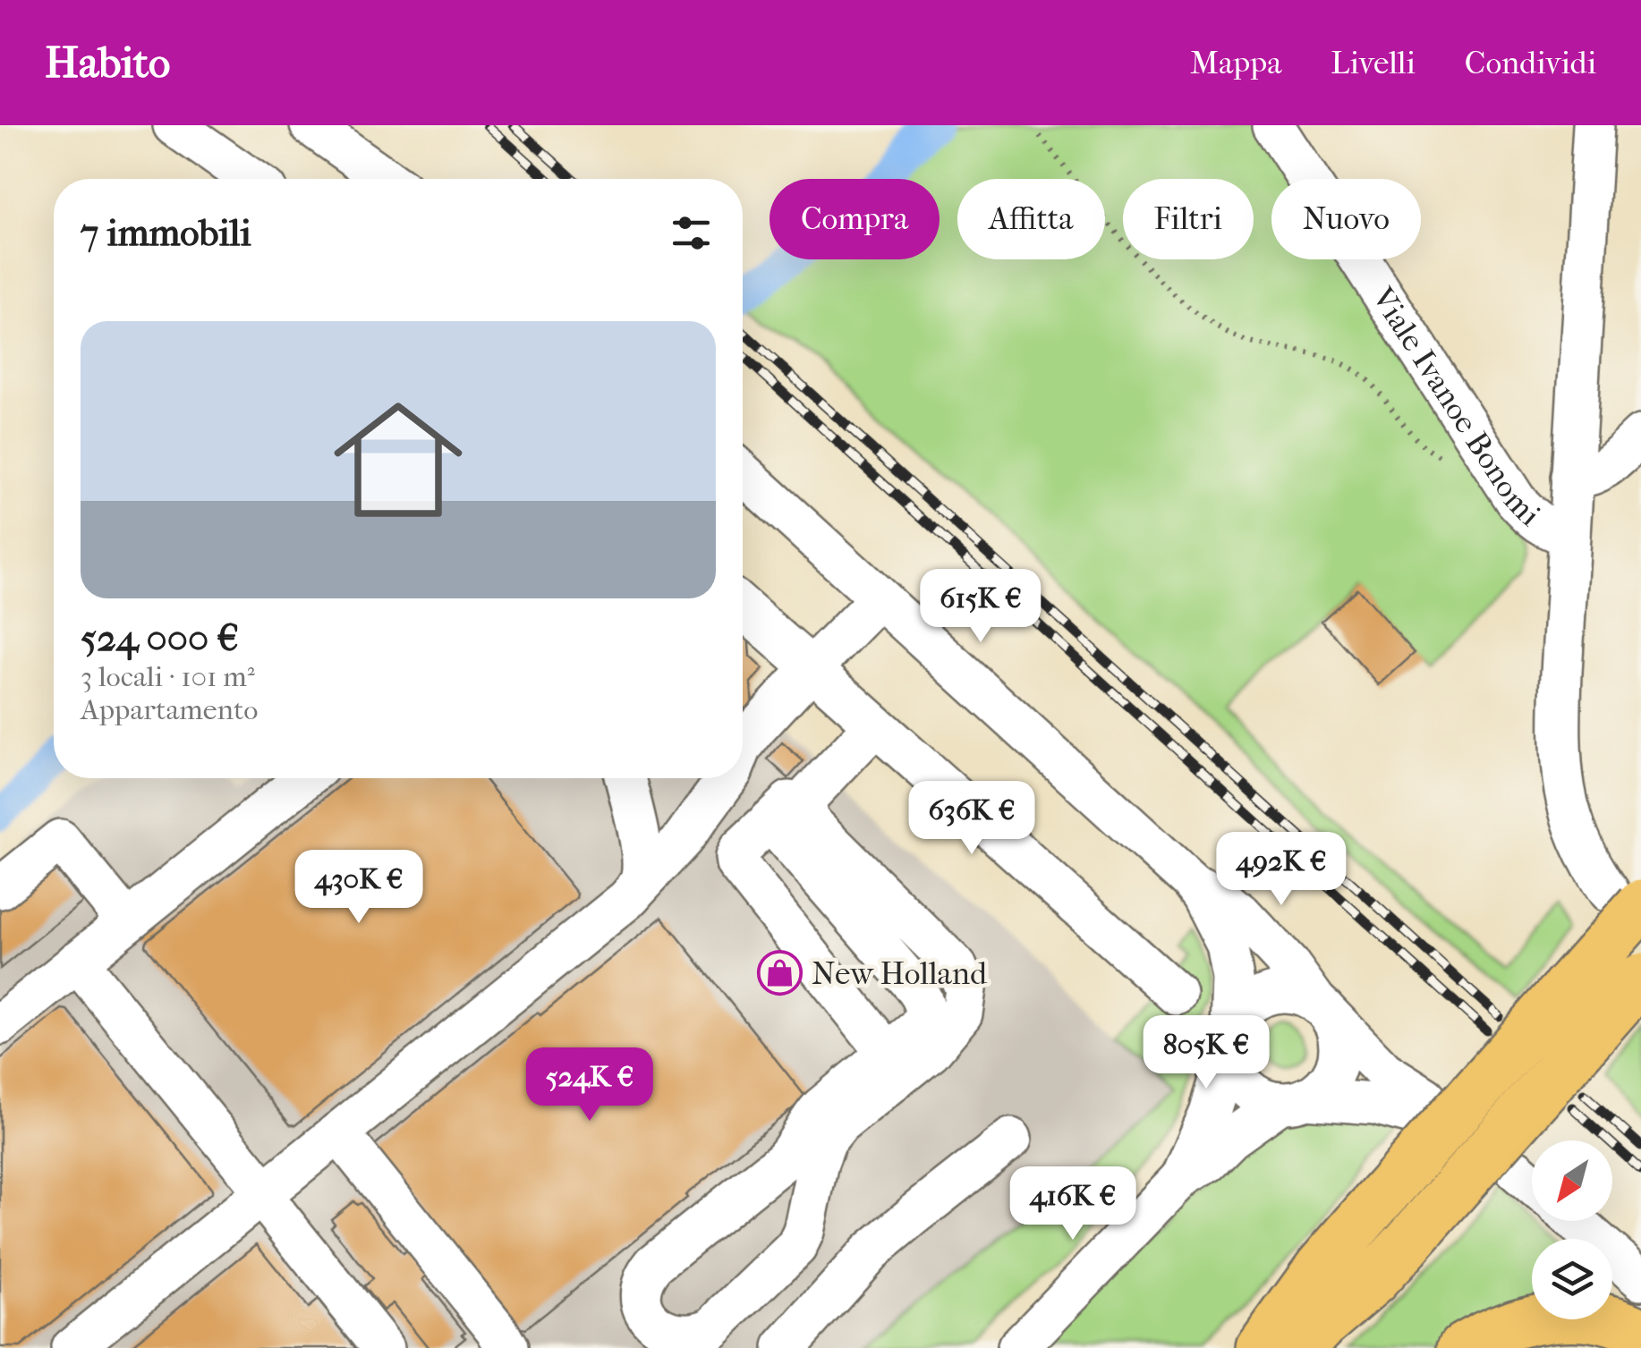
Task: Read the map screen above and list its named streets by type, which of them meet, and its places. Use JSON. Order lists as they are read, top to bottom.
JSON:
{
  "streets": {
    "street": ["Viale Ivanoe Bonomi"]
  },
  "places": {
    "shop": ["New Holland"]
  },
  "north": "bottom left",
  "page": {
    "header": "Habito",
    "nav": ["Mappa", "Livelli", "Condividi"],
    "chip": [
      "Compra",
      "Affitta",
      "Filtri",
      "Nuovo"
    ],
    "heading": "7 immobili",
    "list": [
      {
        "name": "524 000 €",
        "note": "3 locali · 101 m² · Appartamento"
      }
    ],
    "price": [
      "615K €",
      "636K €",
      "492K €",
      "430K €",
      "805K €",
      "524K €",
      "416K €"
    ]
  }
}
